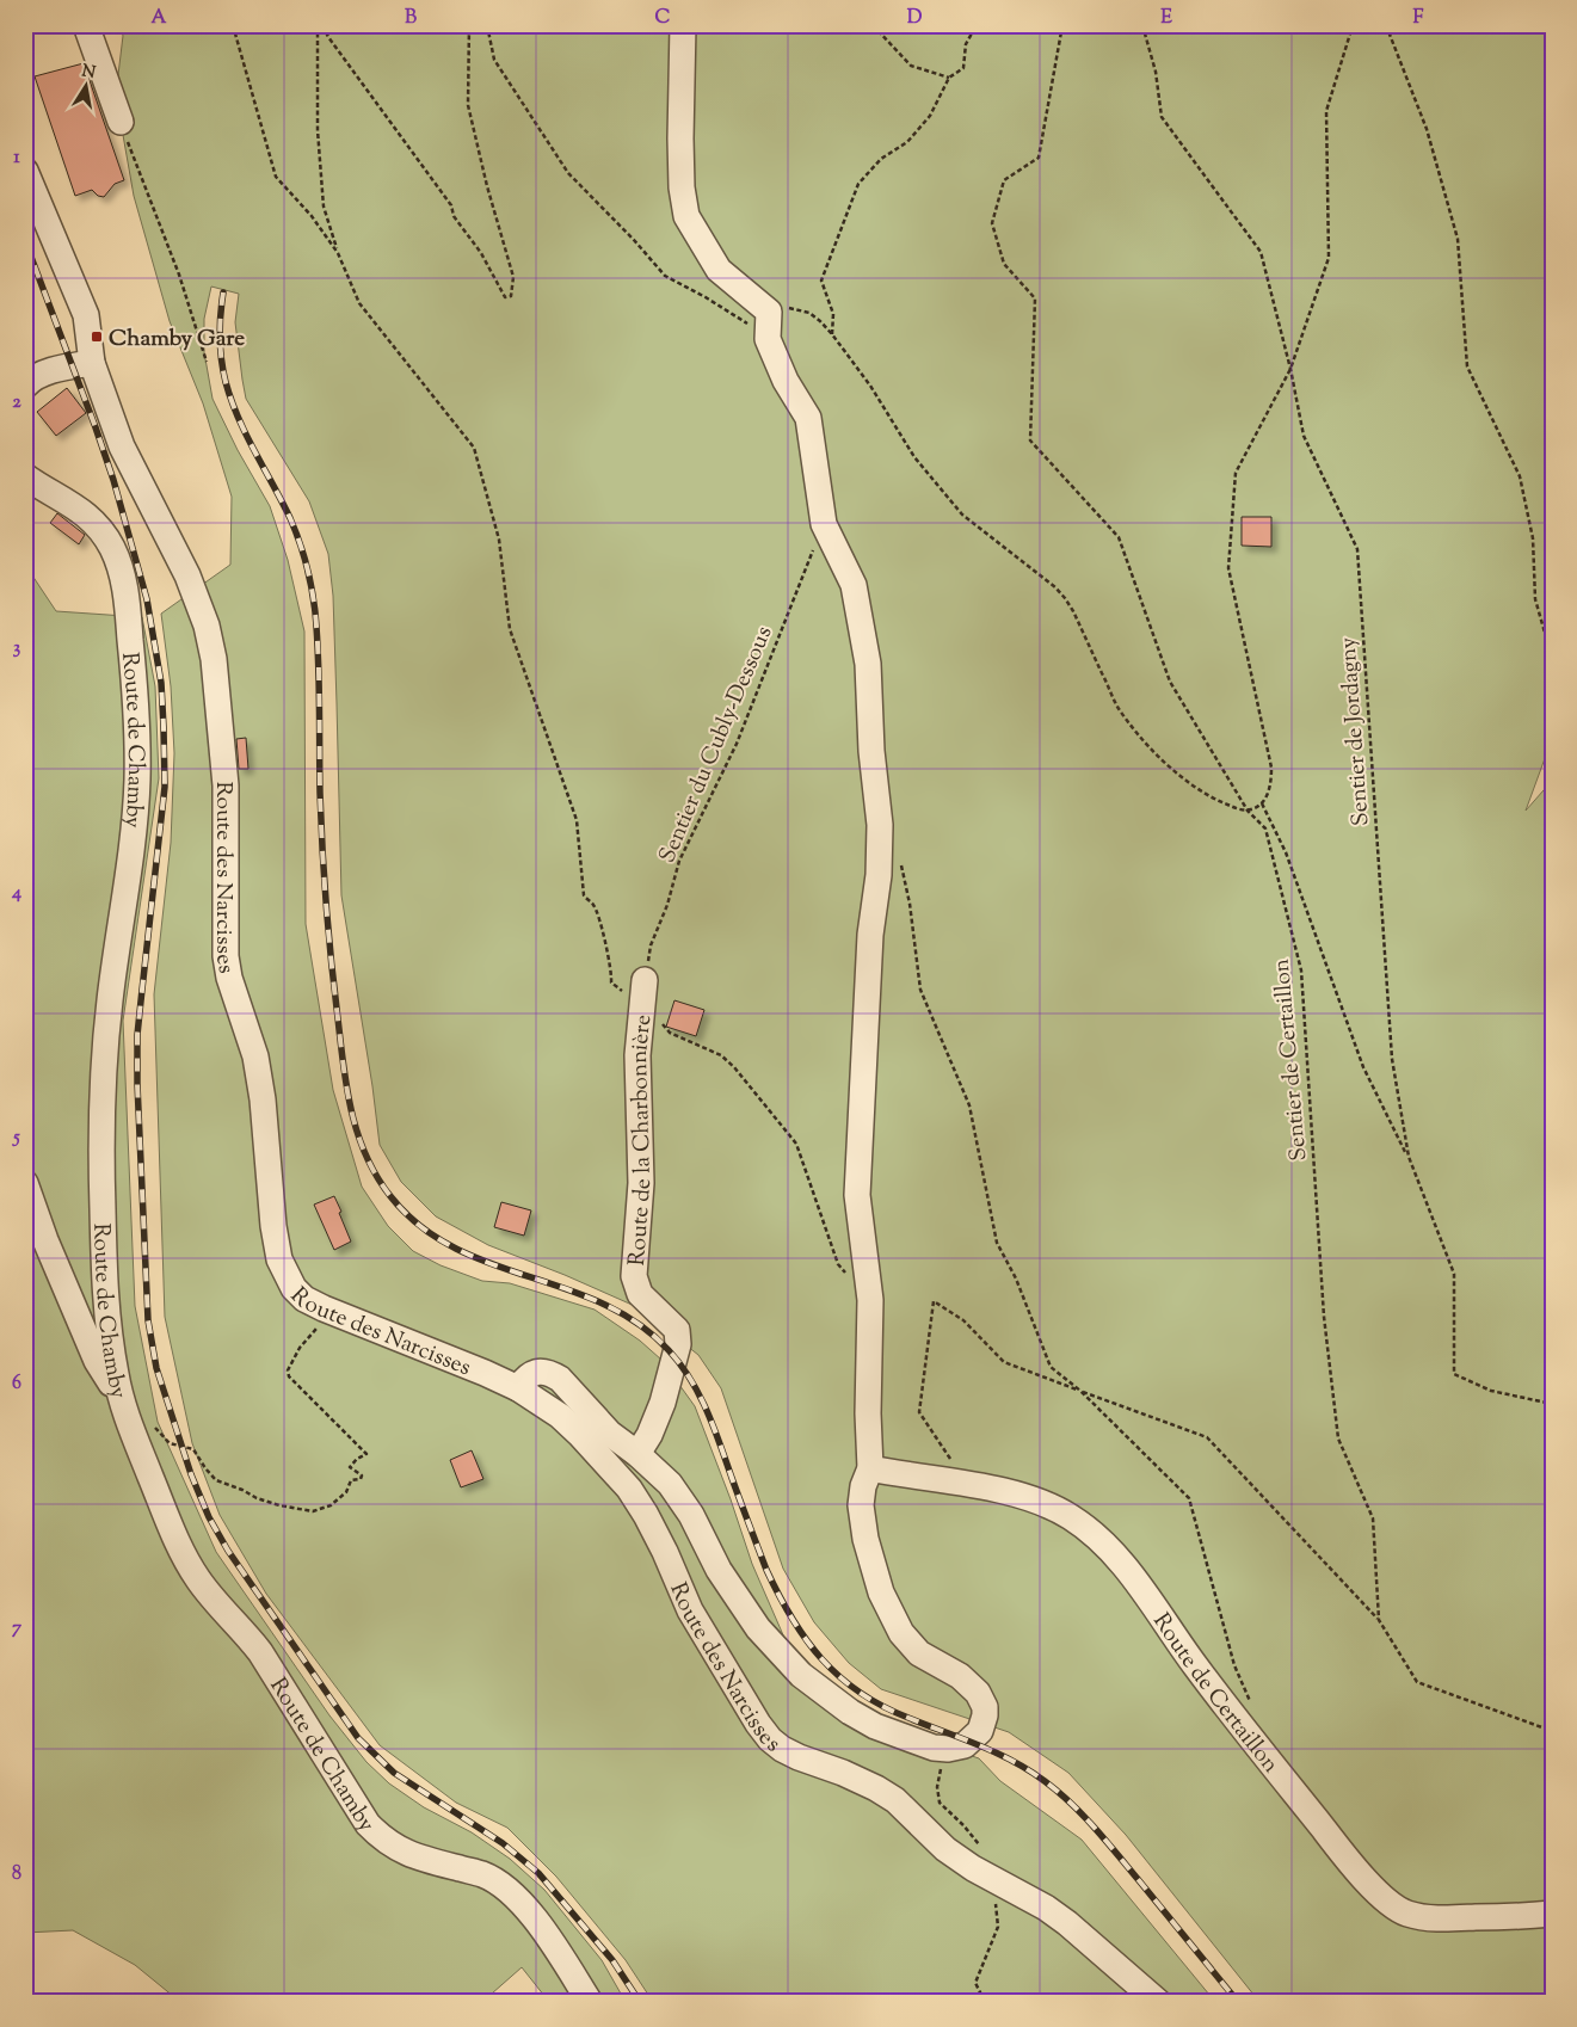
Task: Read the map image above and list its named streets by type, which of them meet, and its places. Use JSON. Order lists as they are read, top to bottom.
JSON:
{
  "streets": {
    "street": [
      "Route de Chamby",
      "Route des Narcisses",
      "Route de la Charbonnière",
      "Route de Certaillon"
    ],
    "path": ["Sentier de Jordagny", "Sentier du Cubly-Dessous", "Sentier de Certaillon"]
  },
  "crossings": [
    ["Sentier du Cubly-Dessous", "Route de la Charbonnière"]
  ],
  "places": {
    "transit": ["Chamby Gare"]
  },
  "north": "top",
  "grid": {
    "columns": [
      "A",
      "B",
      "C",
      "D",
      "E",
      "F"
    ],
    "rows": [
      "1",
      "2",
      "3",
      "4",
      "5",
      "6",
      "7",
      "8"
    ]
  }
}
